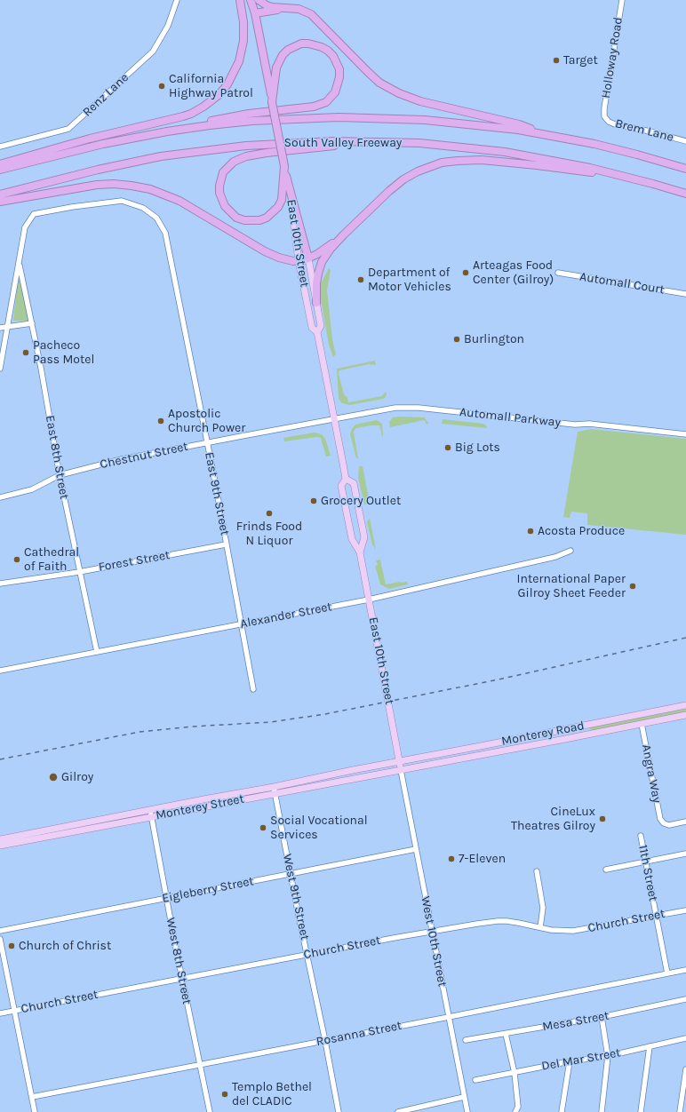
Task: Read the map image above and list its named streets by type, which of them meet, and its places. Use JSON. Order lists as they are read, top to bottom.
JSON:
{
  "streets": {
    "highway": ["South Valley Freeway", "East 10th Street"],
    "main road": ["Monterey Road", "Monterey Street"],
    "street": [
      "Holloway Road",
      "Renz Lane",
      "Brem Lane",
      "Automall Court",
      "Automall Parkway",
      "Chestnut Street",
      "East 8th Street",
      "East 9th Street",
      "Forest Street",
      "Alexander Street",
      "Angra Way",
      "11th Street",
      "Eigleberry Street",
      "West 9th Street",
      "Church Street",
      "West 10th Street",
      "West 8th Street",
      "Mesa Street",
      "Rosanna Street",
      "Del Mar Street"
    ]
  },
  "crossings": [
    ["Holloway Road", "Brem Lane"],
    ["East 10th Street", "Automall Parkway"],
    ["East 10th Street", "Chestnut Street"],
    ["East 10th Street", "Alexander Street"],
    ["East 10th Street", "Monterey Road"],
    ["East 10th Street", "Monterey Street"],
    ["East 10th Street", "West 10th Street"],
    ["Automall Parkway", "Chestnut Street"],
    ["Chestnut Street", "East 8th Street"],
    ["Chestnut Street", "East 9th Street"],
    ["East 8th Street", "East 9th Street"],
    ["East 8th Street", "Forest Street"],
    ["East 8th Street", "Alexander Street"],
    ["East 9th Street", "Forest Street"],
    ["East 9th Street", "Alexander Street"],
    ["Monterey Road", "Angra Way"],
    ["Monterey Road", "Monterey Street"],
    ["Monterey Road", "West 10th Street"],
    ["Monterey Street", "West 9th Street"],
    ["Monterey Street", "West 10th Street"],
    ["Monterey Street", "West 8th Street"],
    ["11th Street", "Church Street"],
    ["11th Street", "Rosanna Street"],
    ["Eigleberry Street", "West 9th Street"],
    ["Eigleberry Street", "West 10th Street"],
    ["Eigleberry Street", "West 8th Street"],
    ["West 9th Street", "Church Street"],
    ["West 9th Street", "Rosanna Street"],
    ["Church Street", "West 10th Street"],
    ["Church Street", "West 8th Street"],
    ["West 10th Street", "Rosanna Street"],
    ["West 8th Street", "Rosanna Street"]
  ],
  "places": [
    "Target",
    "California Highway Patrol",
    "Arteagas Food Center (Gilroy)",
    "Department of Motor Vehicles",
    "Burlington",
    "Pacheco Pass Motel",
    "Apostolic Church Power",
    "Big Lots",
    "Grocery Outlet",
    "Frinds Food N Liquor",
    "Acosta Produce",
    "Cathedral of Faith",
    "International Paper Gilroy Sheet Feeder",
    "Gilroy",
    "CineLux Theatres Gilroy",
    "Social Vocational Services",
    "7-Eleven",
    "Church of Christ",
    "Templo Bethel del CLADIC"
  ]
}
